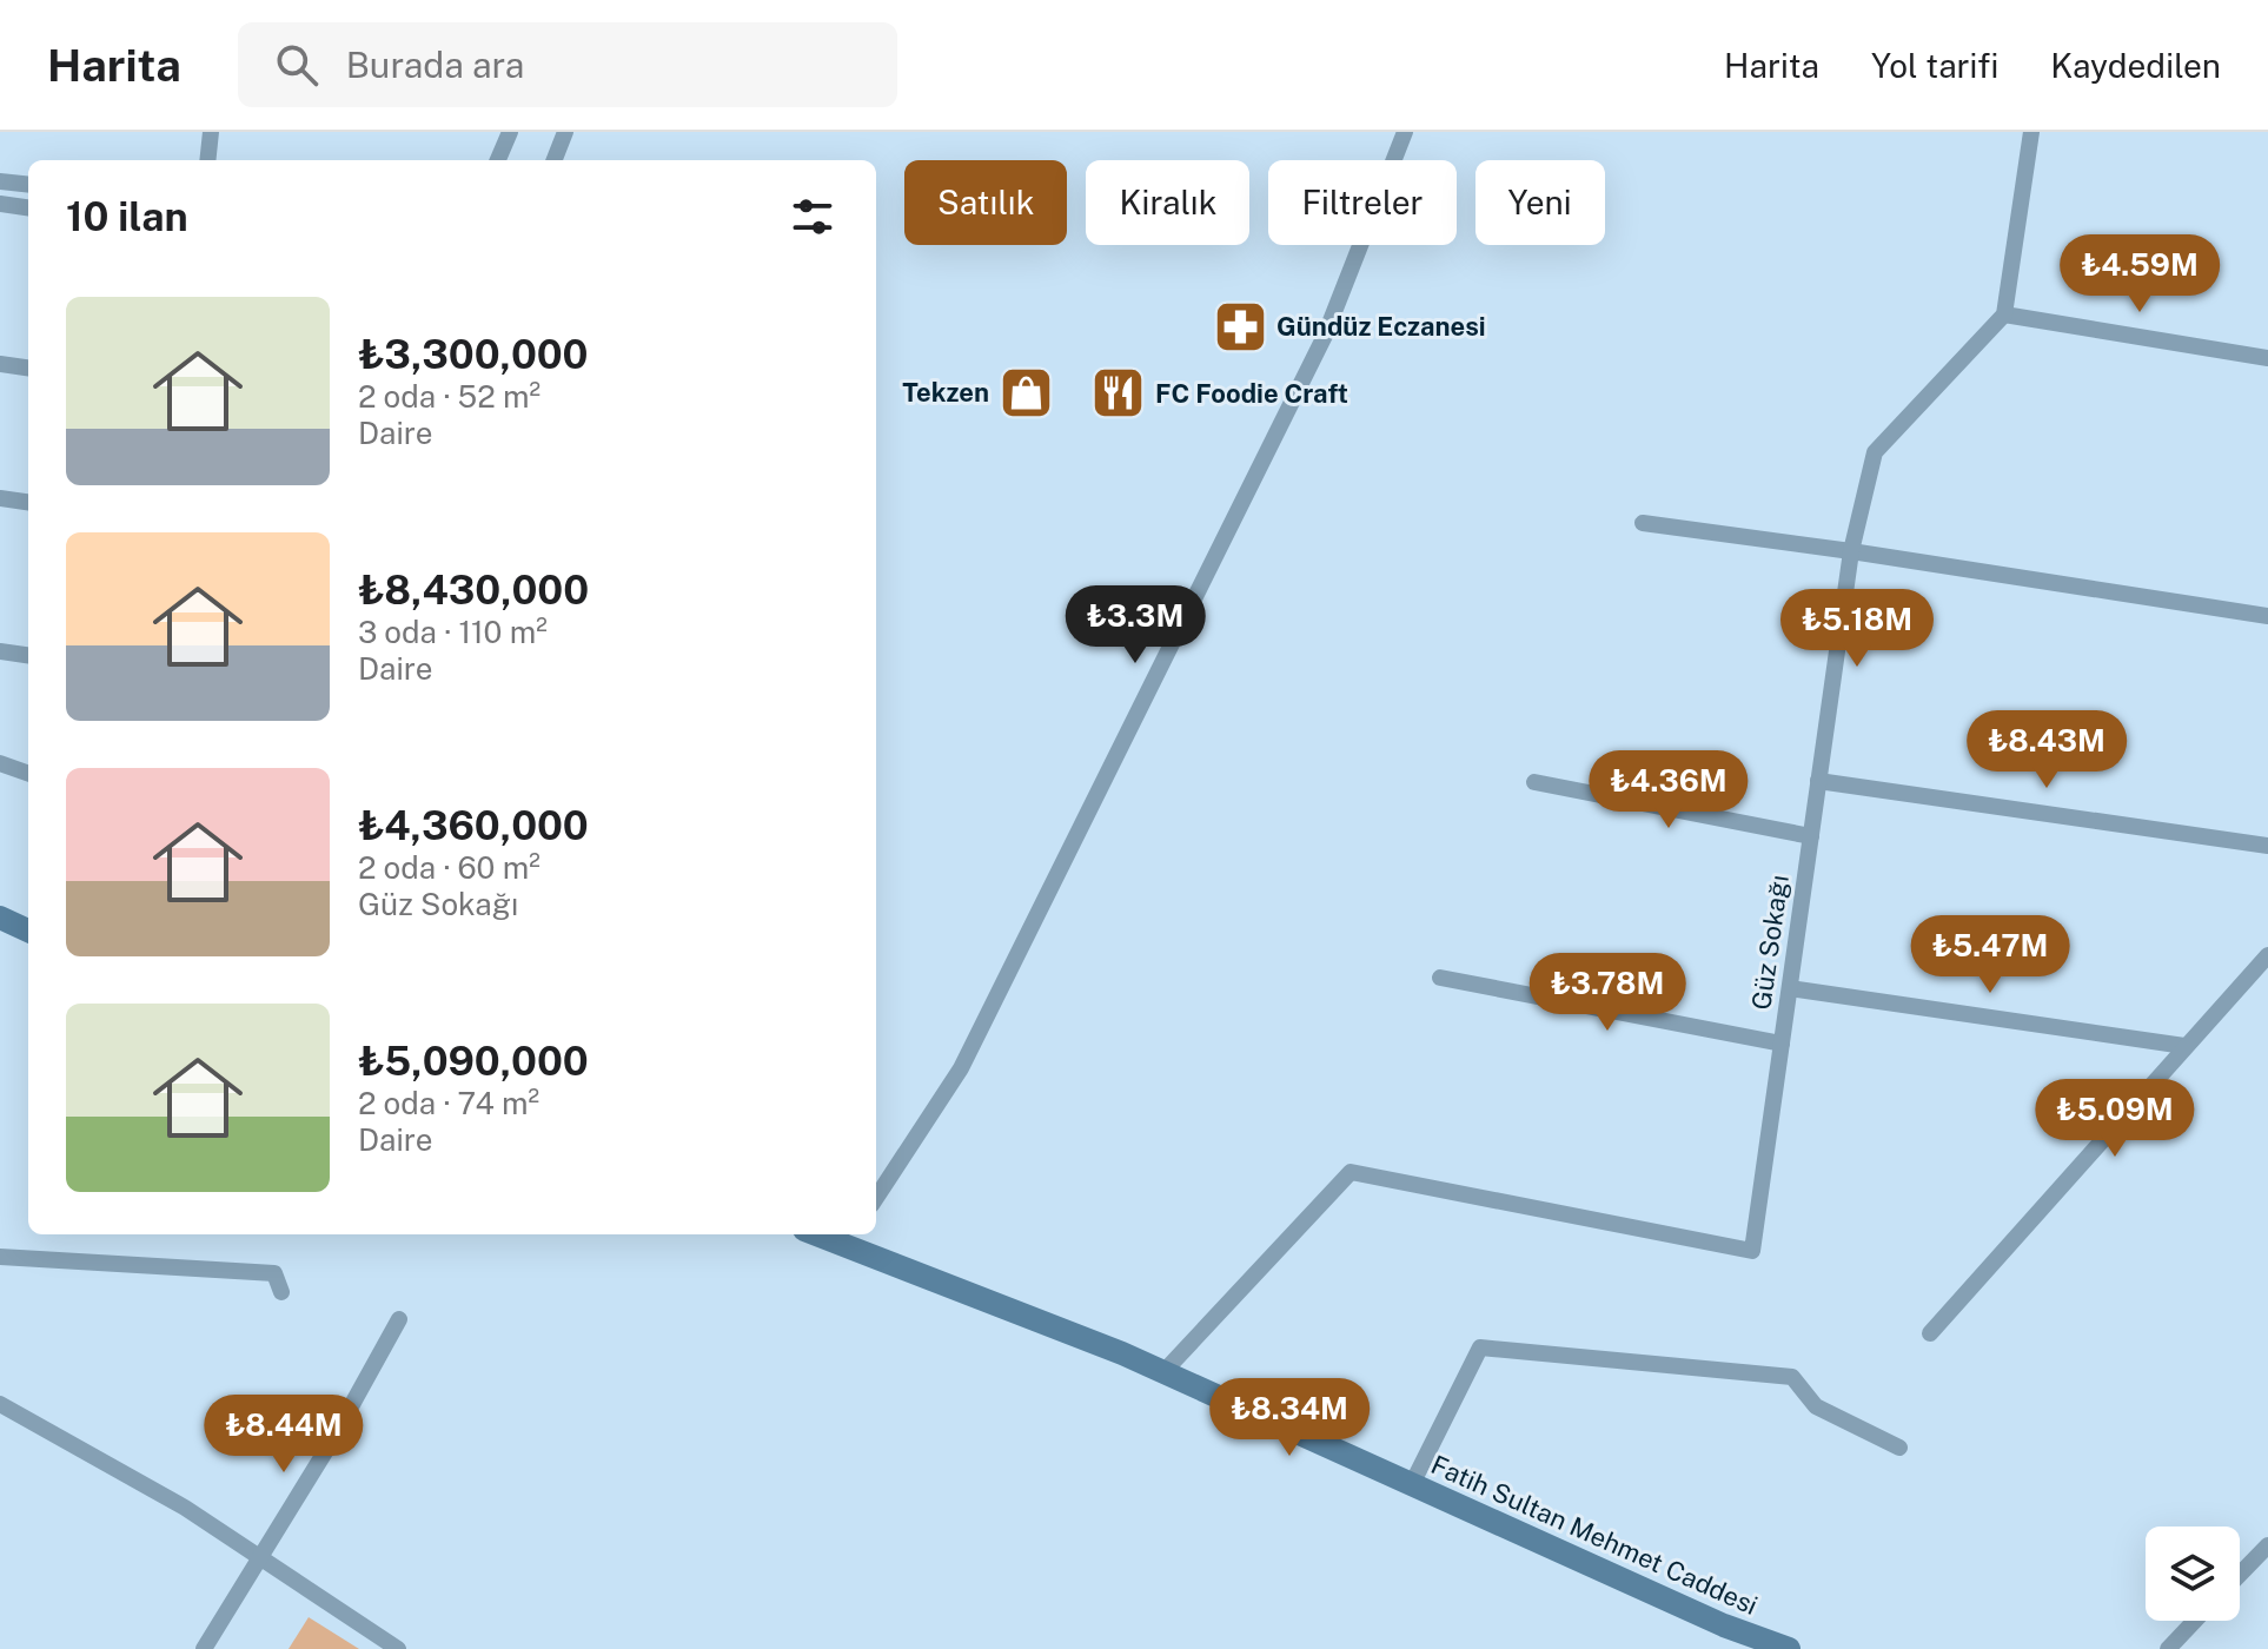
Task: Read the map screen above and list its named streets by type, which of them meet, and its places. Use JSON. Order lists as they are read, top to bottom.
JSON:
{
  "streets": {
    "main road": ["Fatih Sultan Mehmet Caddesi"],
    "street": ["Güz Sokağı"]
  },
  "crossings": [
    ["Güz Sokağı", "Fatih Sultan Mehmet Caddesi"]
  ],
  "places": {
    "pharmacy": ["Gündüz Eczanesi"],
    "shop": ["Tekzen"],
    "restaurant": ["FC Foodie Craft"]
  },
  "page": {
    "header": "Harita",
    "search": "Burada ara",
    "nav": ["Harita", "Yol tarifi", "Kaydedilen"],
    "chip": [
      "Satılık",
      "Kiralık",
      "Filtreler",
      "Yeni"
    ],
    "heading": "10 ilan",
    "price": [
      "₺4.59M",
      "₺3.3M",
      "₺5.18M",
      "₺8.43M",
      "₺4.36M",
      "₺5.47M",
      "₺3.78M",
      "₺5.09M",
      "₺8.34M",
      "₺8.44M"
    ],
    "list": [
      {
        "name": "₺3,300,000",
        "note": "2 oda · 52 m² · Daire"
      },
      {
        "name": "₺8,430,000",
        "note": "3 oda · 110 m² · Daire"
      },
      {
        "name": "₺4,360,000",
        "note": "2 oda · 60 m² · Güz Sokağı"
      },
      {
        "name": "₺5,090,000",
        "note": "2 oda · 74 m² · Daire"
      }
    ]
  }
}
